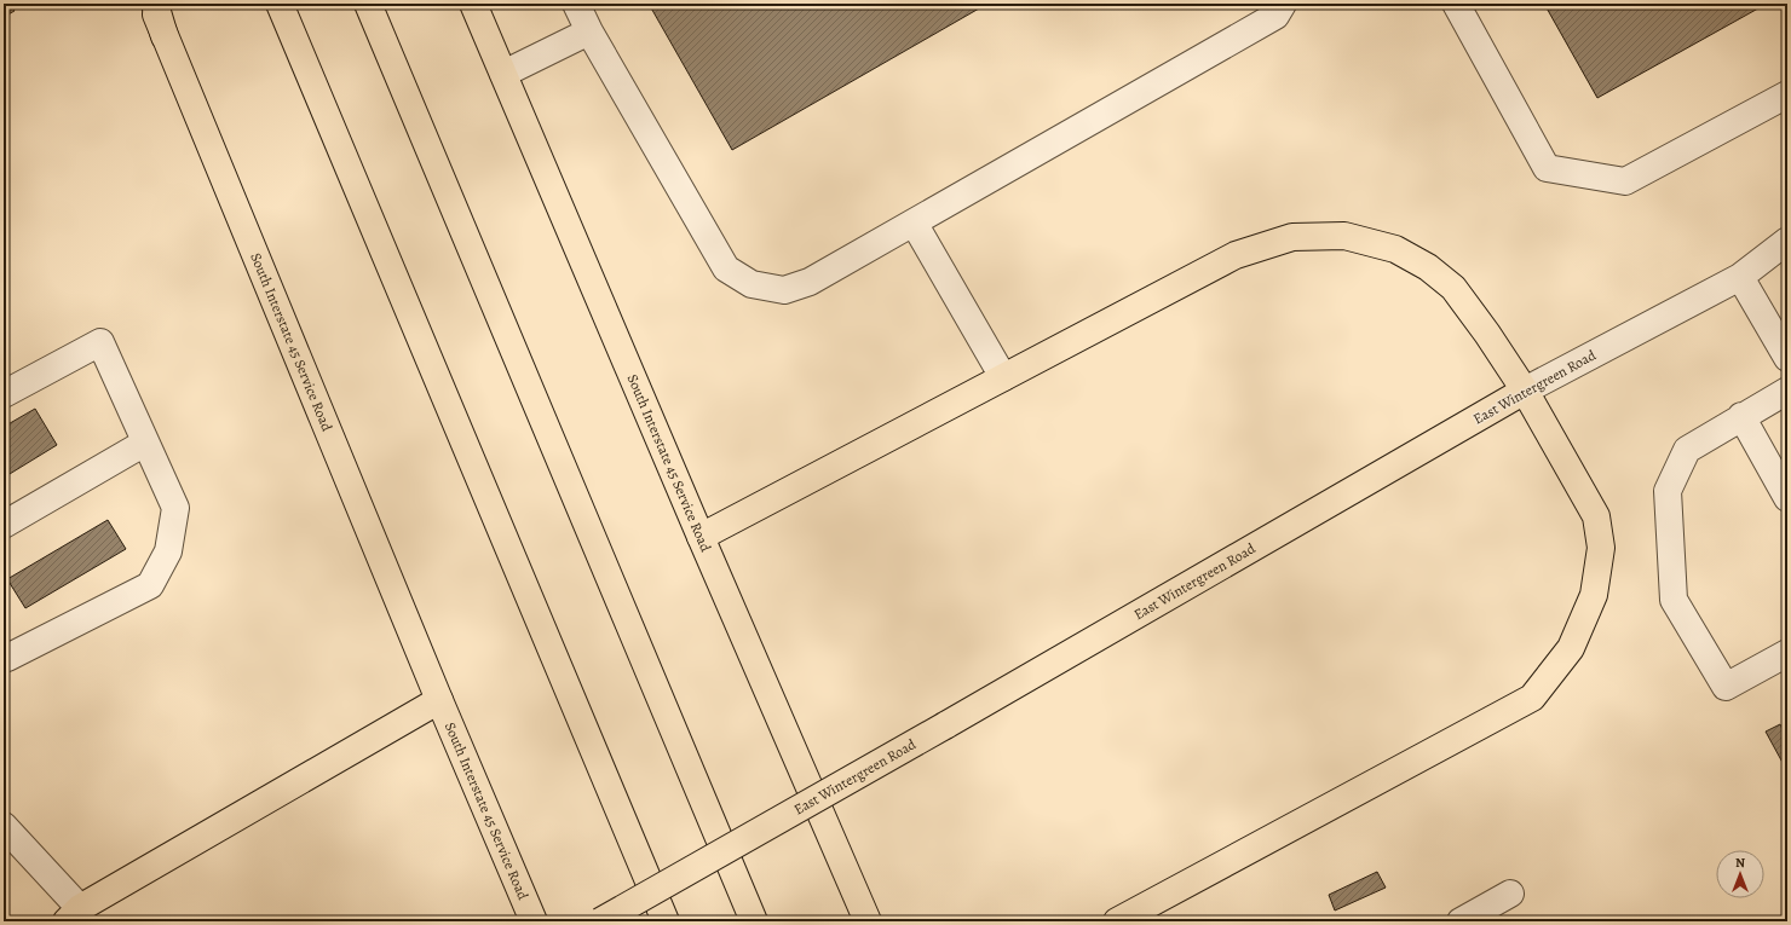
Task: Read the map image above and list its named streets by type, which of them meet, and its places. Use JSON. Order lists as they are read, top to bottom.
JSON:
{
  "streets": {
    "main road": ["South Interstate 45 Service Road", "East Wintergreen Road"]
  },
  "north": "top"
}
